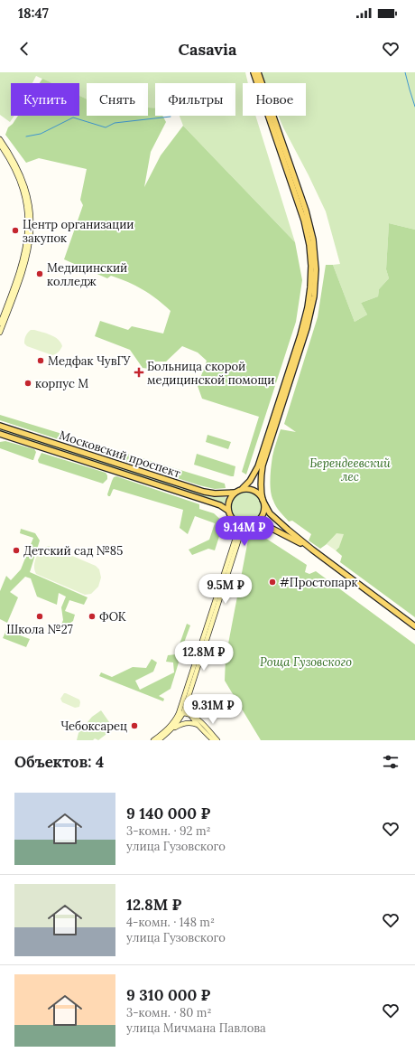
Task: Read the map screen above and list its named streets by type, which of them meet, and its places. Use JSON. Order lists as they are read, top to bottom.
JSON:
{
  "streets": {
    "main road": ["Московский проспект"]
  },
  "parks": ["Берендеевский лес", "Роща Гузовского"],
  "places": {
    "other": [
      "Центр организации закупок",
      "Медицинский колледж",
      "Медфак ЧувГУ",
      "корпус М",
      "Детский сад №85",
      "#Простопарк",
      "Школа №27",
      "ФОК",
      "Чебоксарец"
    ],
    "health": ["Больница скорой медицинской помощи"]
  },
  "page": {
    "status": "18:47",
    "header": "Casavia",
    "chip": [
      "Купить",
      "Снять",
      "Фильтры",
      "Новое"
    ],
    "price": [
      "9.14M ₽",
      "9.5M ₽",
      "12.8M ₽",
      "9.31M ₽"
    ],
    "heading": "Объектов: 4",
    "list": [
      {
        "name": "9 140 000 ₽",
        "note": "3-комн. · 92 m² · улица Гузовского"
      },
      {
        "name": "12.8M ₽",
        "note": "4-комн. · 148 m² · улица Гузовского"
      },
      {
        "name": "9 310 000 ₽",
        "note": "3-комн. · 80 m² · улица Мичмана Павлова"
      }
    ]
  }
}
